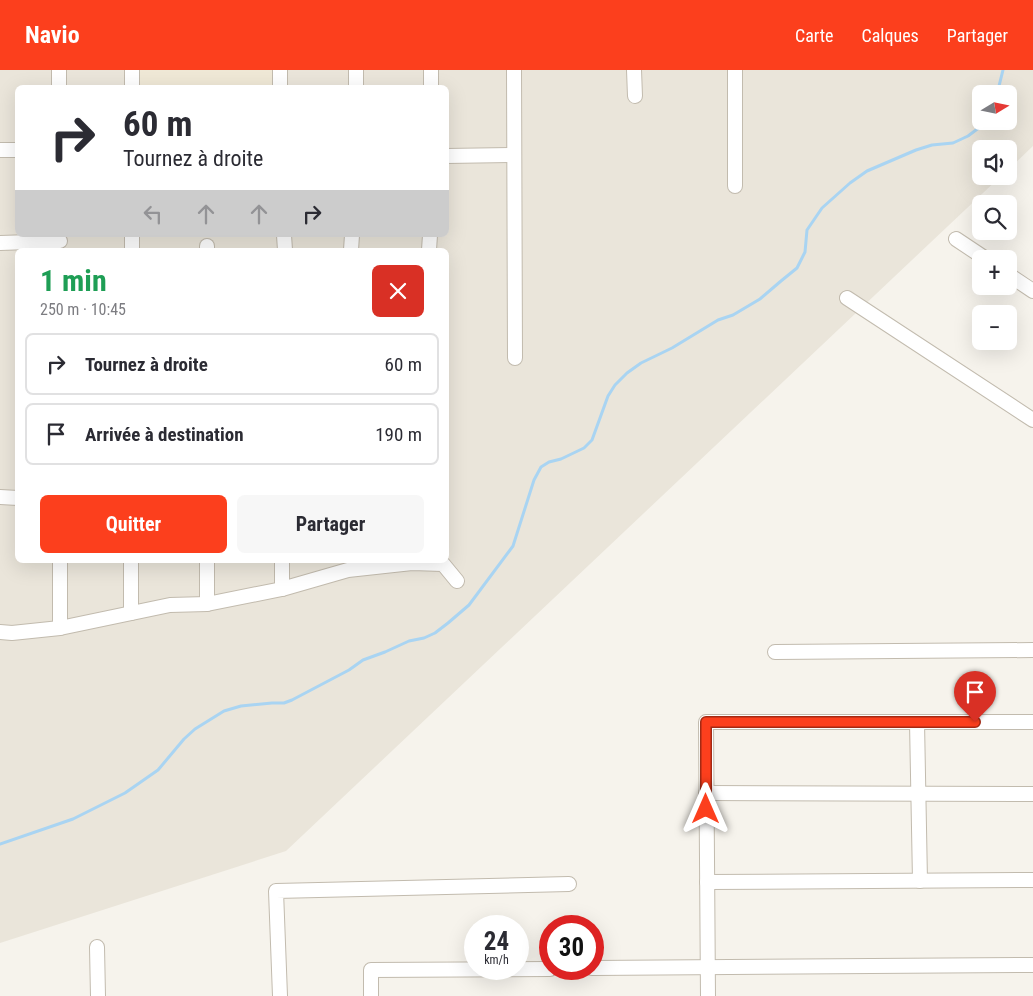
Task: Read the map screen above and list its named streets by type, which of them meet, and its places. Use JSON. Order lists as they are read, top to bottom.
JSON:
{
  "north": "right",
  "page": {
    "header": "Navio",
    "nav": ["Carte", "Calques", "Partager"],
    "map_buttons": ["+", "−"],
    "turn": ["60 m", "Tournez à droite"],
    "heading": ["1 min", "250 m · 10:45"],
    "list": [
      {
        "name": "Tournez à droite",
        "value": "60 m"
      },
      {
        "name": "Arrivée à destination",
        "value": "190 m"
      }
    ],
    "buttons": ["Quitter", "Partager"],
    "speed": "24 km/h",
    "limit": "30"
  }
}
